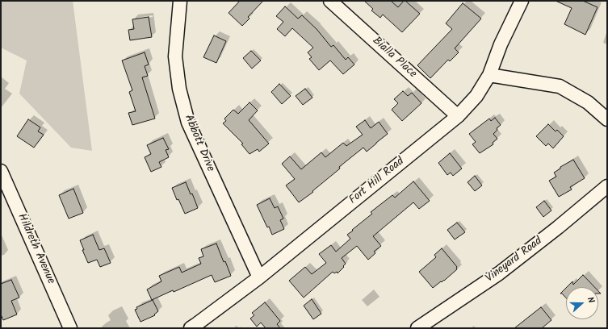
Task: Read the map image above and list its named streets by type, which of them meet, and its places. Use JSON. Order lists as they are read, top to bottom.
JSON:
{
  "streets": {
    "street": [
      "Bialla Place",
      "Abbott Drive",
      "Fort Hill Road",
      "Hildreth Avenue",
      "Vineyard Road"
    ]
  },
  "crossings": [
    ["Bialla Place", "Fort Hill Road"],
    ["Abbott Drive", "Fort Hill Road"]
  ],
  "north": "right"
}
